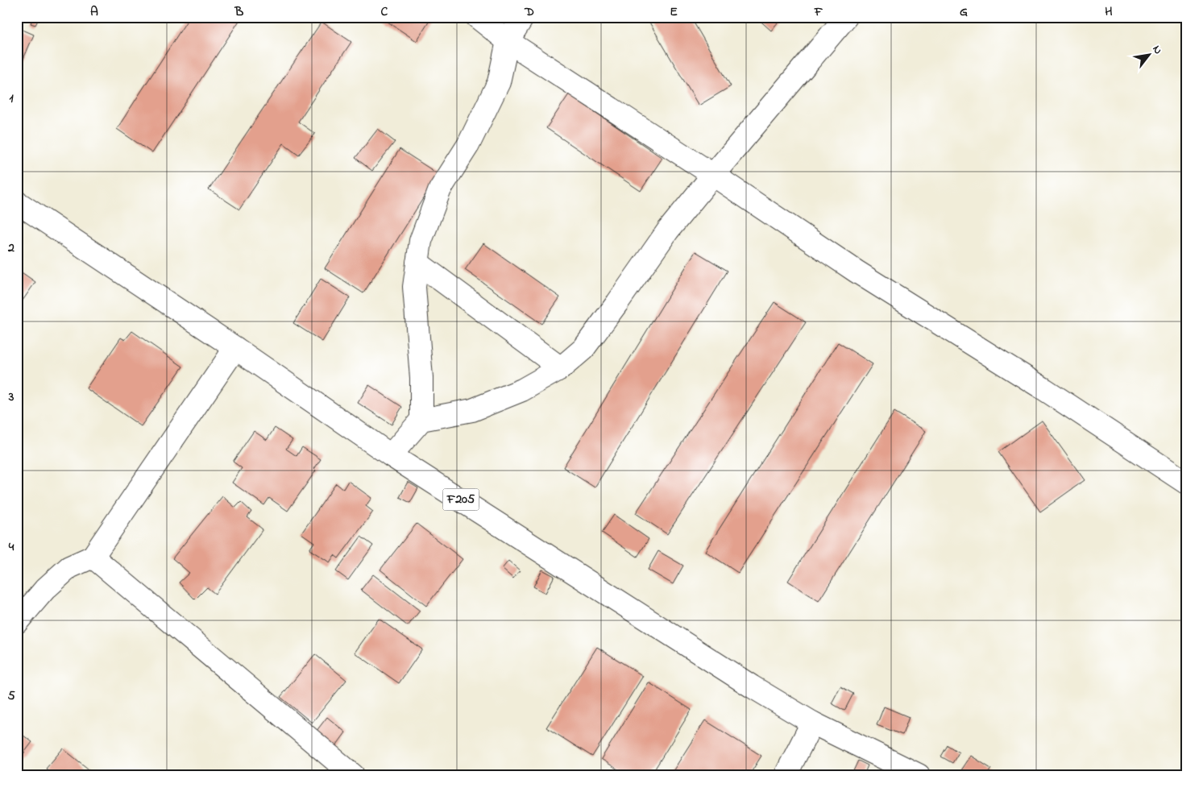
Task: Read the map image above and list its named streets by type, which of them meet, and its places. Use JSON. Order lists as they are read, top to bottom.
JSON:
{
  "streets": {
    "street": ["F205"]
  },
  "north": "top right",
  "grid": {
    "columns": [
      "A",
      "B",
      "C",
      "D",
      "E",
      "F",
      "G",
      "H"
    ],
    "rows": [
      "1",
      "2",
      "3",
      "4",
      "5"
    ]
  }
}
